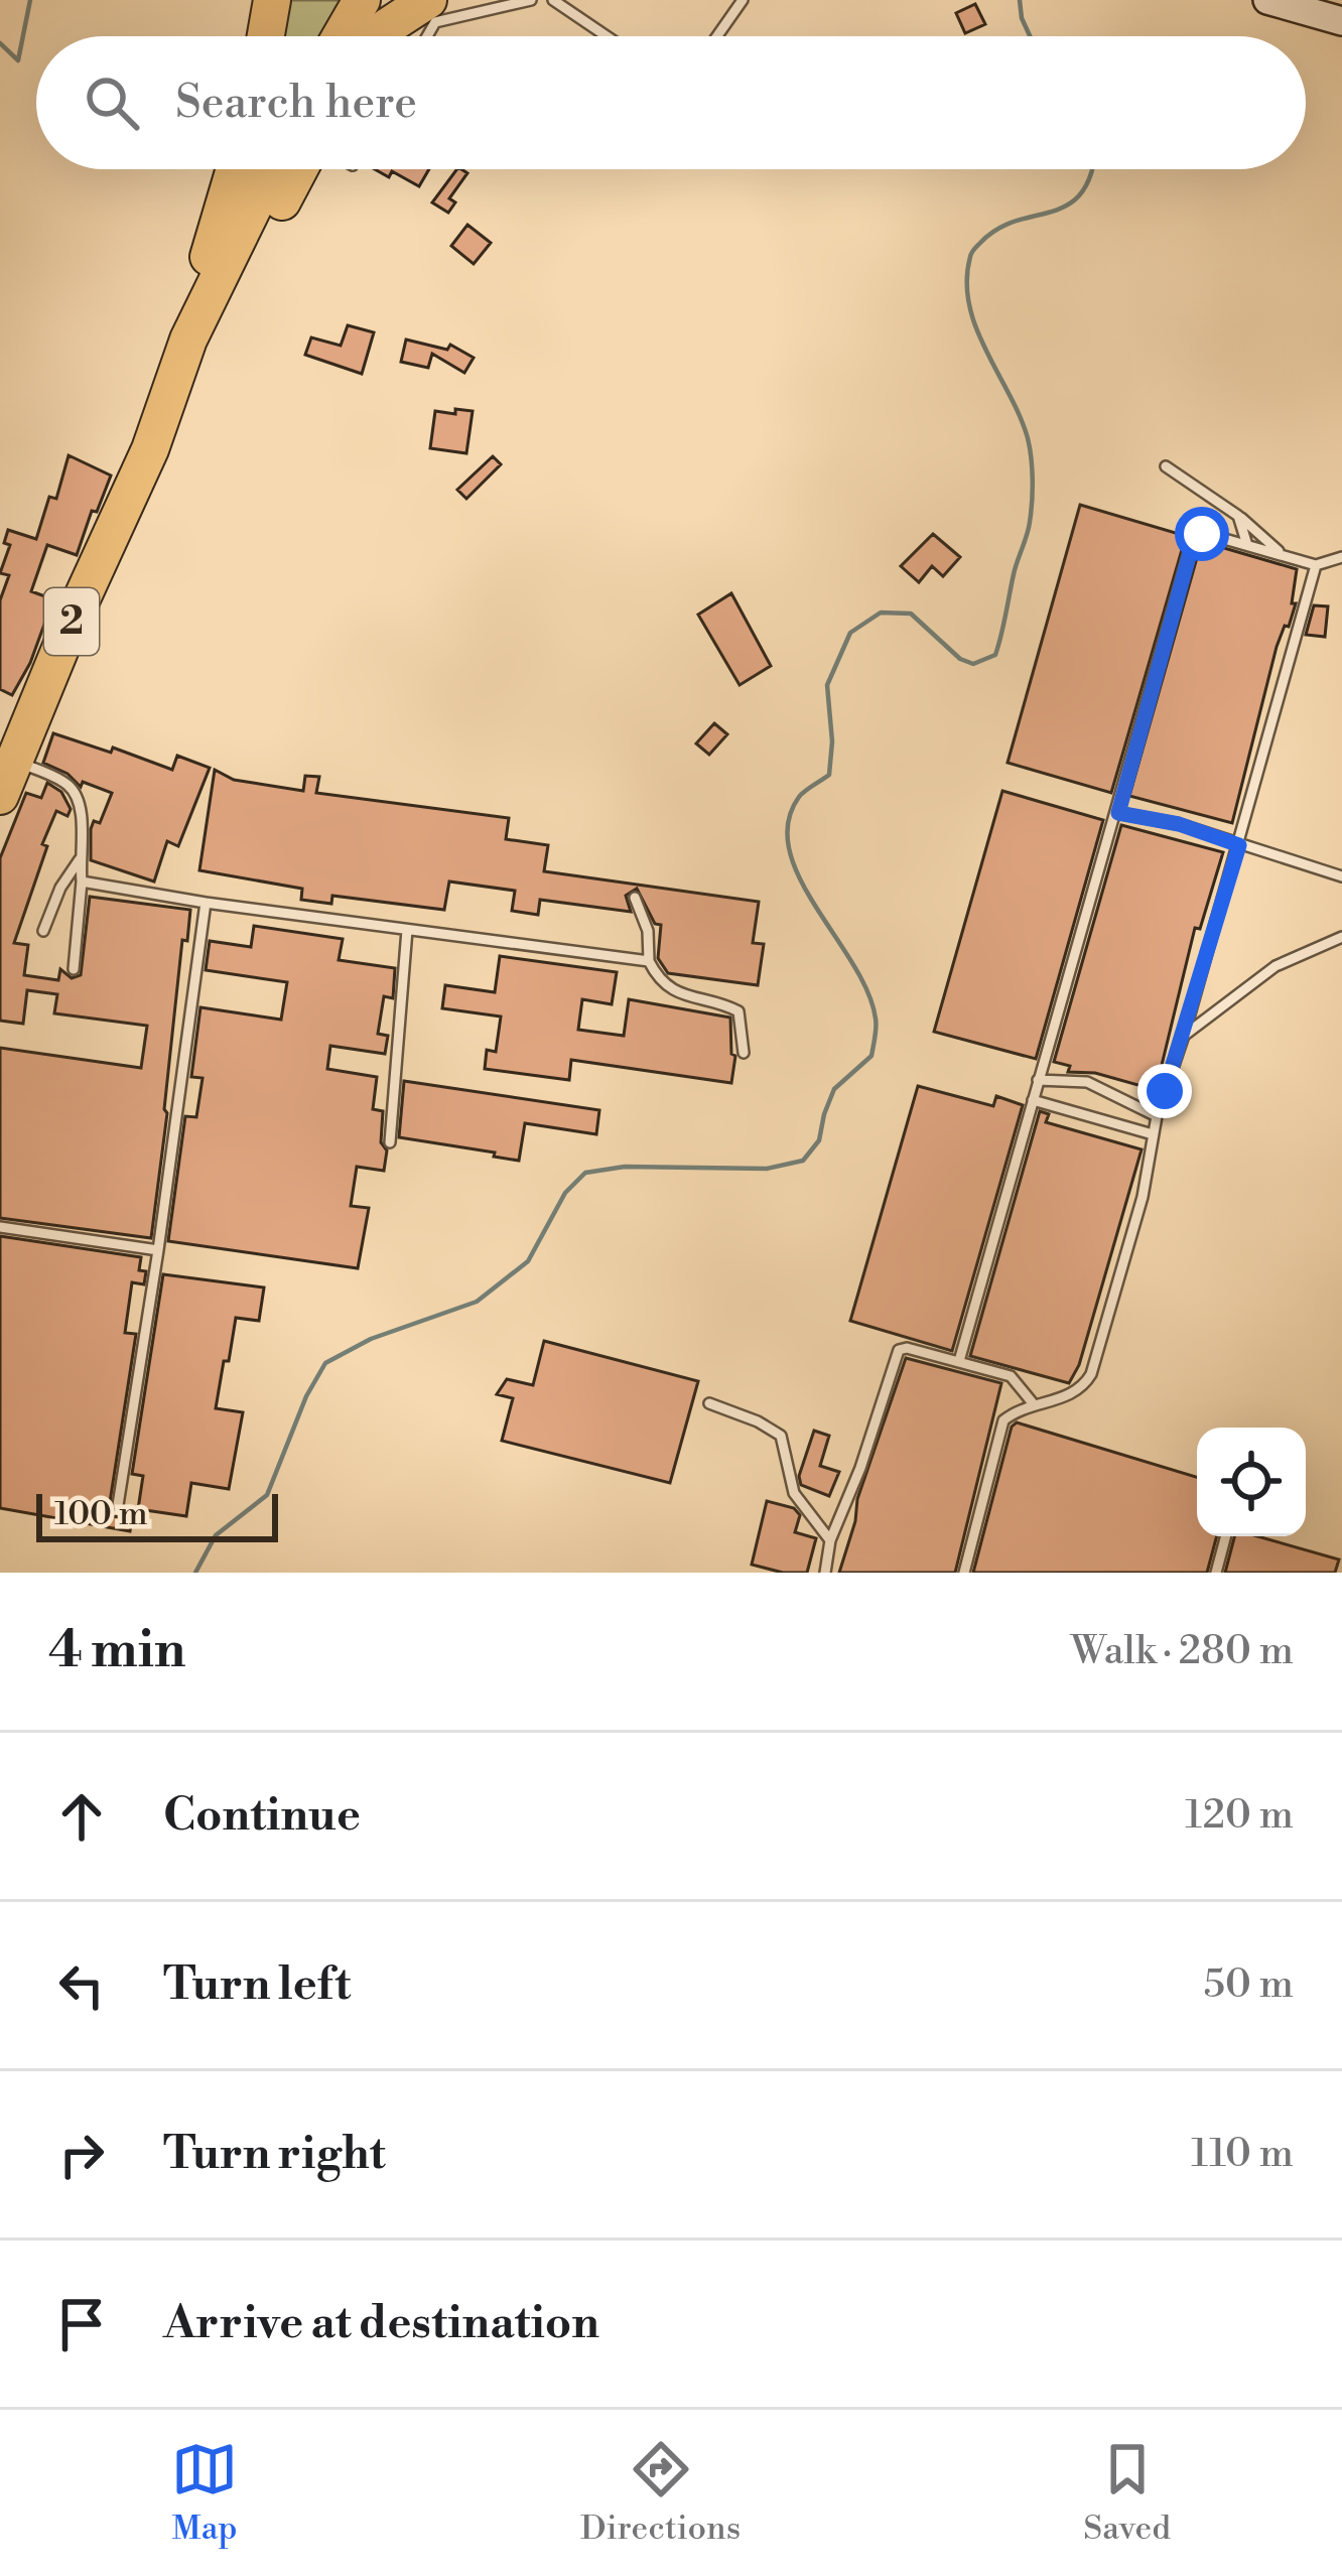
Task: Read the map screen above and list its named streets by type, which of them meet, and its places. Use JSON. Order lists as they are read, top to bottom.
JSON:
{
  "streets": {
    "highway": ["2"]
  },
  "scale_bar": "100 m",
  "page": {
    "search": "Search here",
    "scale": "100 m",
    "heading": ["4 min", "Walk · 280 m"],
    "list": [
      ["Continue", "120 m"],
      ["Turn left", "50 m"],
      ["Turn right", "110 m"],
      "Arrive at destination"
    ],
    "nav": ["Map", "Directions", "Saved"]
  }
}
